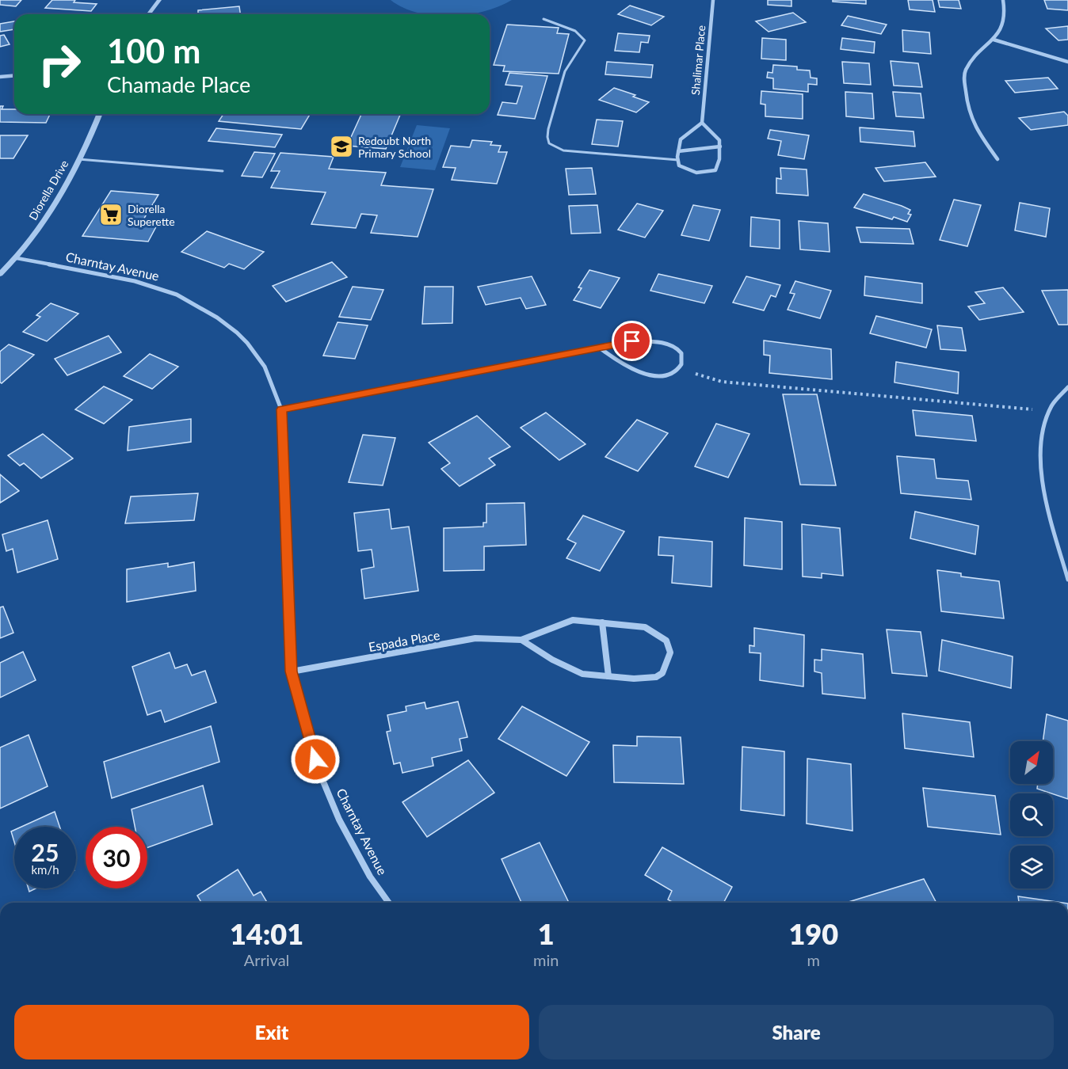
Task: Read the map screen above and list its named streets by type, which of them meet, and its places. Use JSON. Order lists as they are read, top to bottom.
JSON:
{
  "streets": {
    "street": [
      "Shalimar Place",
      "Diorella Drive",
      "Charntay Avenue",
      "Espada Place"
    ]
  },
  "crossings": [
    ["Diorella Drive", "Charntay Avenue"],
    ["Charntay Avenue", "Espada Place"]
  ],
  "places": {
    "school or university": ["Redoubt North Primary School"],
    "supermarket": ["Diorella Superette"]
  },
  "north": "top right",
  "page": {
    "turn": ["100 m", "Chamade Place"],
    "speed": "25 km/h",
    "limit": "30",
    "eta": [
      "14:01",
      "Arrival",
      "1",
      "min",
      "190",
      "m"
    ],
    "buttons": ["Exit", "Share"]
  }
}
